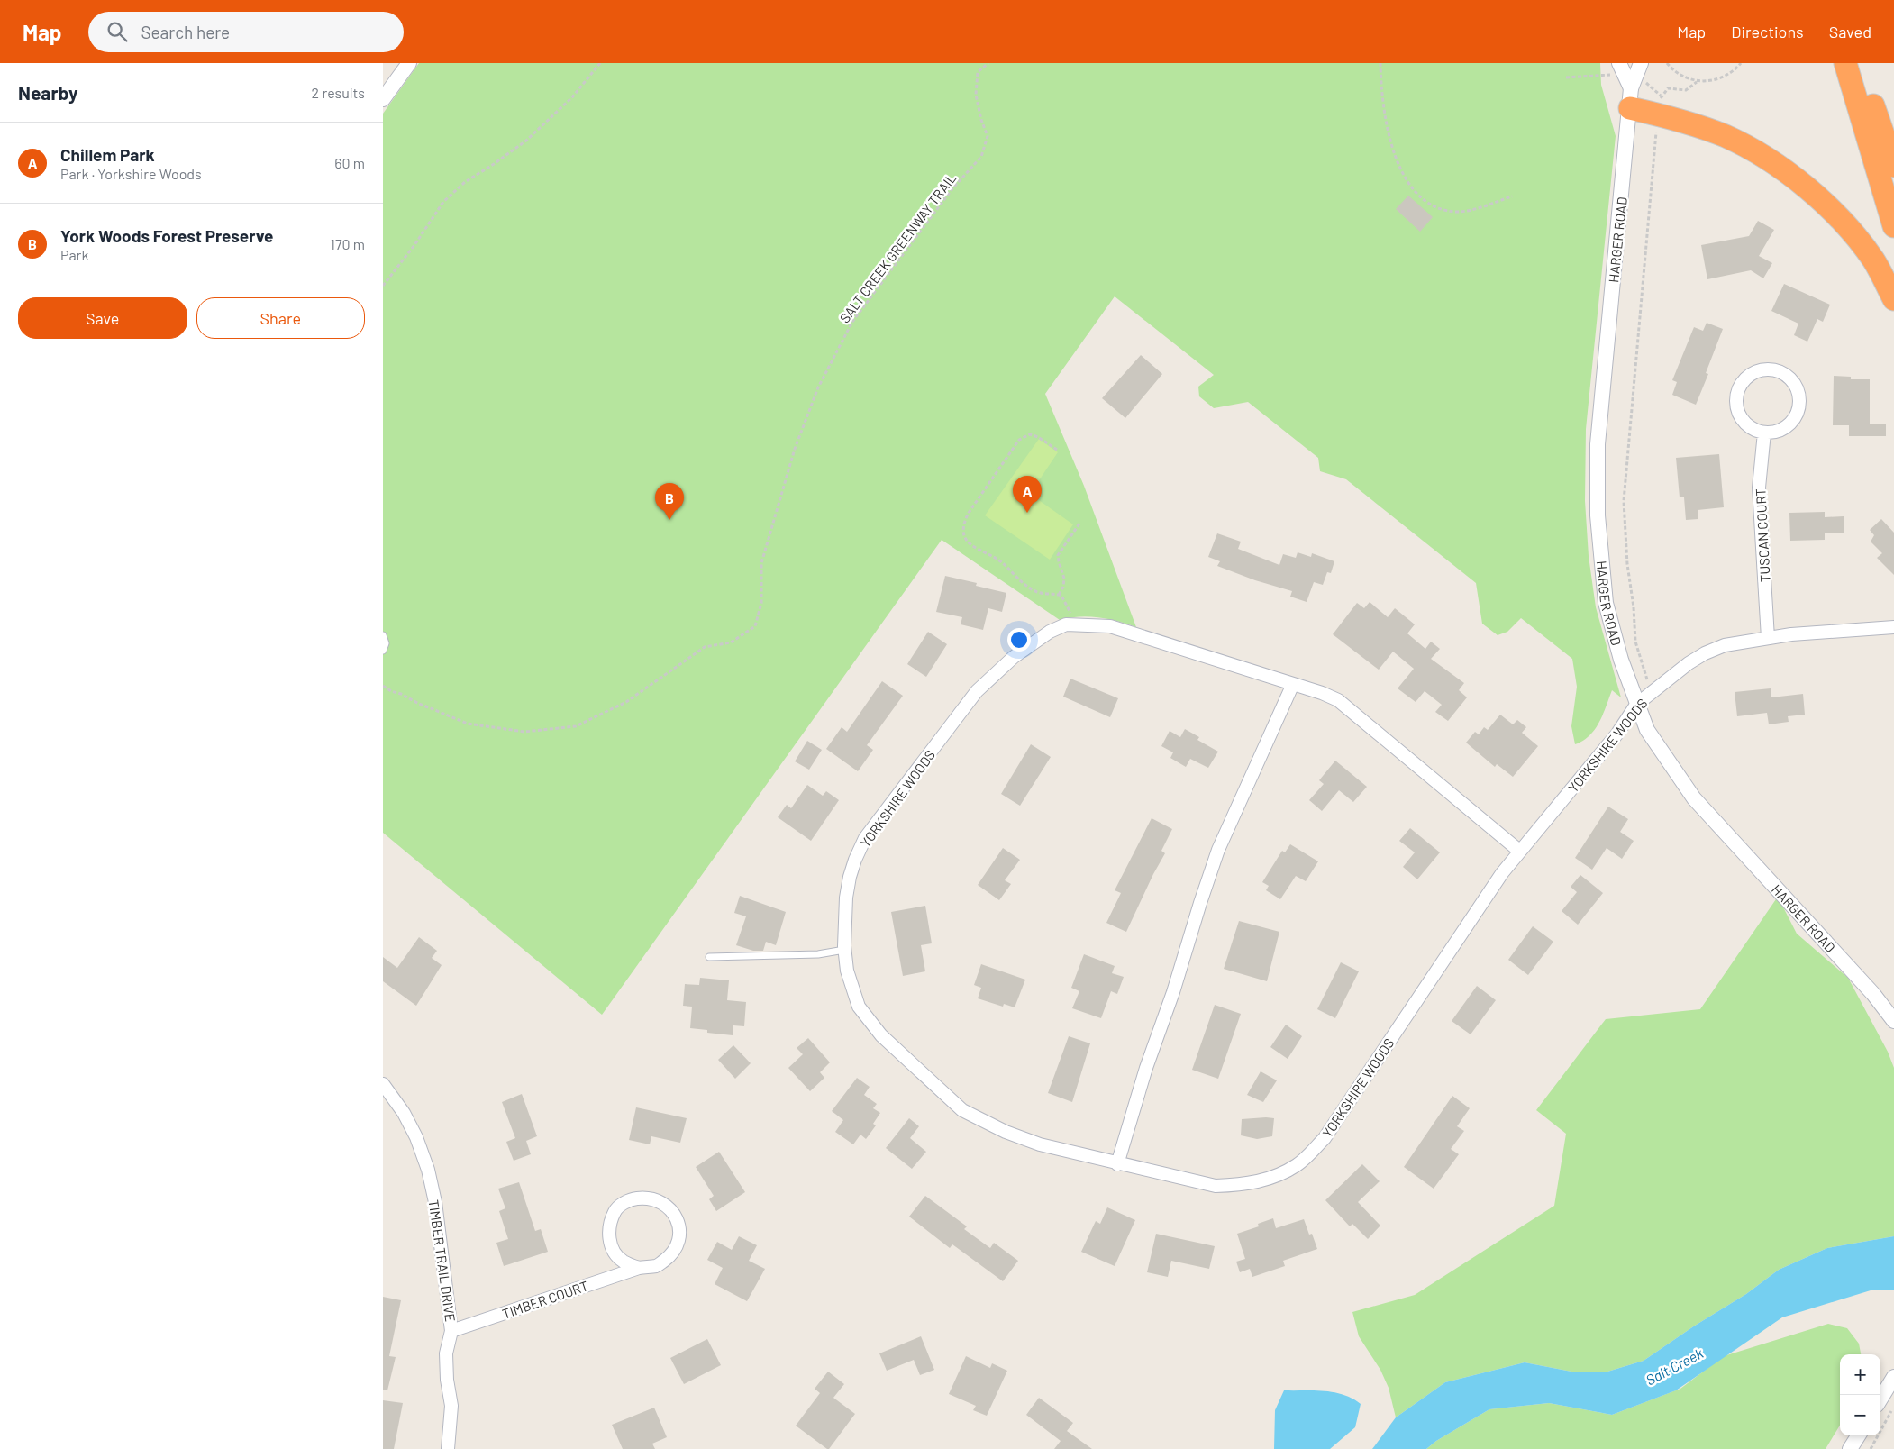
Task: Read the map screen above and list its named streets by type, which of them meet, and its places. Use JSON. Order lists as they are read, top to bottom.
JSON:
{
  "streets": {
    "street": [
      "HARGER ROAD",
      "TUSCAN COURT",
      "YORKSHIRE WOODS",
      "TIMBER TRAIL DRIVE",
      "TIMBER COURT"
    ],
    "path": ["SALT CREEK GREENWAY TRAIL"]
  },
  "crossings": [
    ["HARGER ROAD", "YORKSHIRE WOODS"],
    ["TUSCAN COURT", "YORKSHIRE WOODS"],
    ["TIMBER TRAIL DRIVE", "TIMBER COURT"]
  ],
  "water": ["Salt Creek"],
  "page": {
    "header": "Map",
    "search": "Search here",
    "nav": ["Map", "Directions", "Saved"],
    "heading": ["Nearby", "2 results"],
    "list": [
      {
        "mark": "A",
        "name": "Chillem Park",
        "note": "Park · Yorkshire Woods",
        "value": "60 m"
      },
      {
        "mark": "B",
        "name": "York Woods Forest Preserve",
        "note": "Park",
        "value": "170 m"
      }
    ],
    "buttons": ["Save", "Share"],
    "pins": ["A", "B"],
    "map_buttons": ["+", "−"]
  }
}
